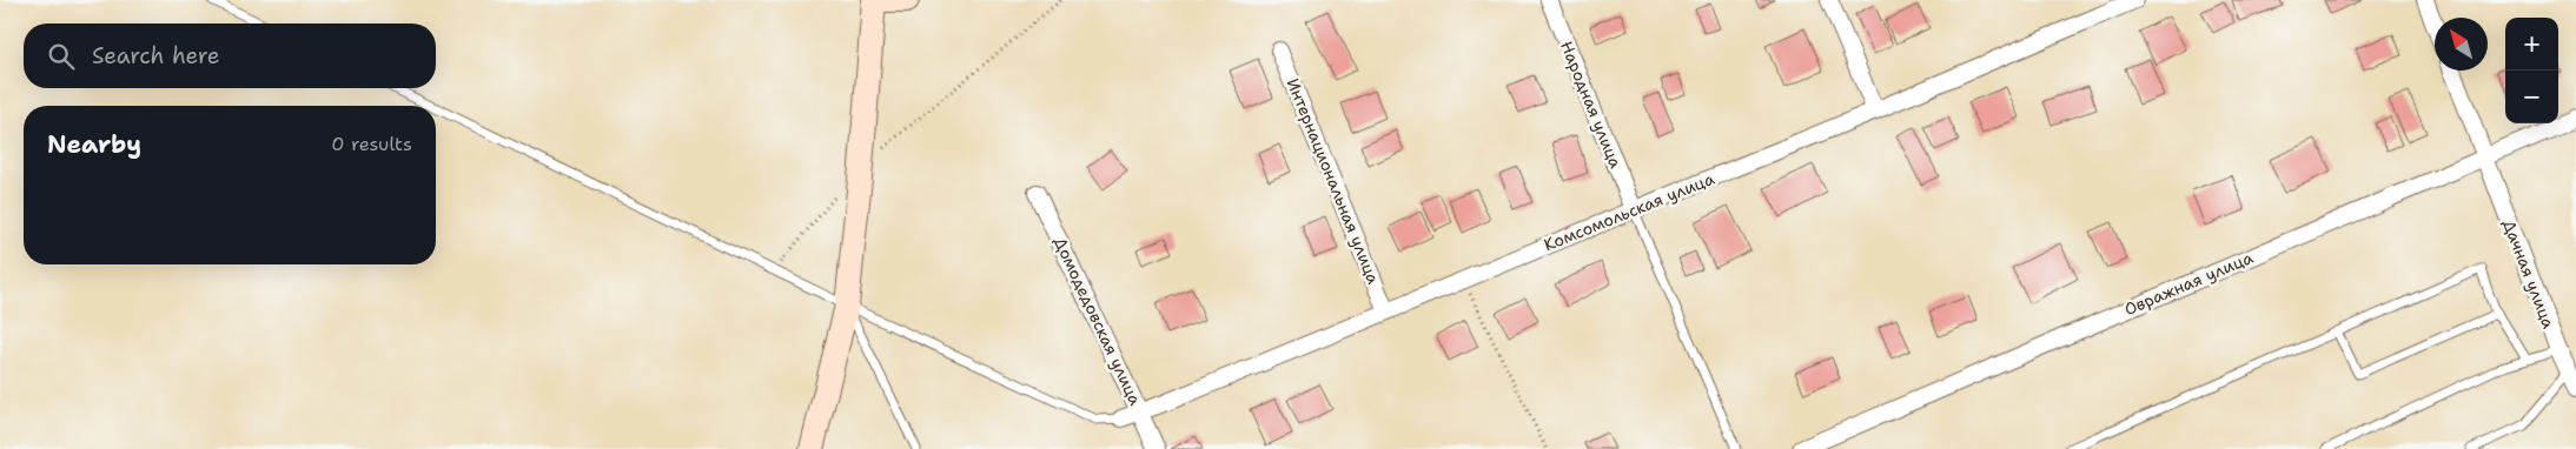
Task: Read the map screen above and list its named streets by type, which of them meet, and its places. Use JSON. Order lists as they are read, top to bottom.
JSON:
{
  "streets": {
    "street": [
      "Народная улица",
      "Интернациональная улица",
      "Комсомольская улица",
      "Дачная улица",
      "Овражная улица",
      "Домодедовская улица"
    ]
  },
  "crossings": [
    ["Народная улица", "Комсомольская улица"],
    ["Интернациональная улица", "Комсомольская улица"],
    ["Комсомольская улица", "Домодедовская улица"],
    ["Дачная улица", "Овражная улица"]
  ],
  "north": "top left",
  "page": {
    "map_buttons": ["+", "−"],
    "search": "Search here",
    "heading": ["Nearby", "0 results"]
  }
}
